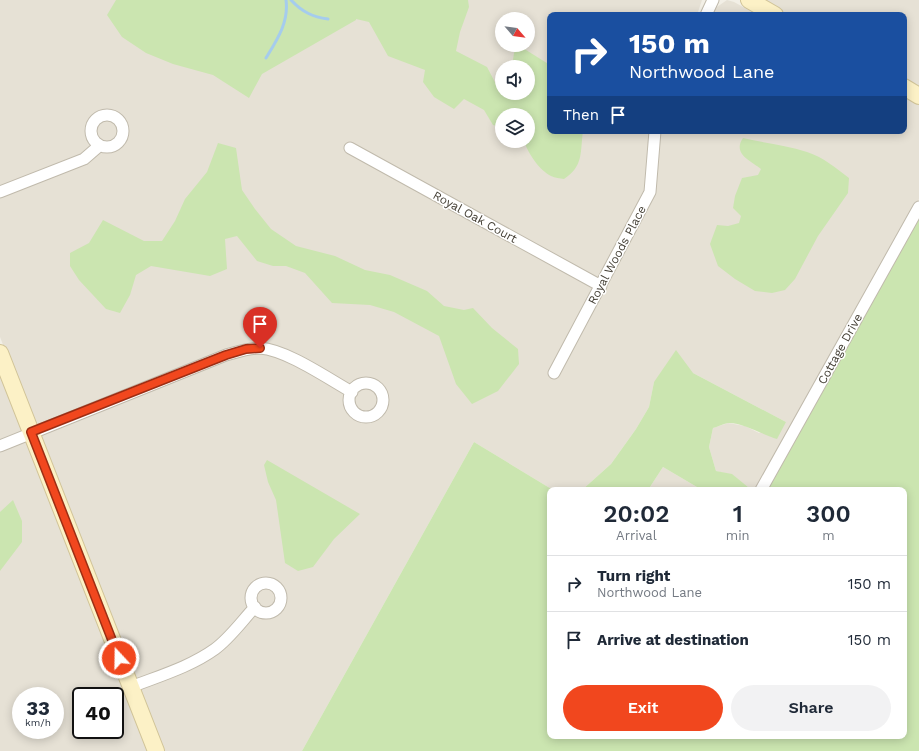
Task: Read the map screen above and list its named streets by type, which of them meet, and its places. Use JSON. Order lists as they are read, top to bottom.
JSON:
{
  "streets": {
    "street": ["Royal Oak Court", "Royal Woods Place", "Cottage Drive"]
  },
  "crossings": [
    ["Royal Oak Court", "Royal Woods Place"]
  ],
  "north": "bottom right",
  "page": {
    "turn": ["150 m", "Northwood Lane"],
    "then": "Then",
    "eta": [
      "20:02",
      "Arrival",
      "1",
      "min",
      "300",
      "m"
    ],
    "list": [
      {
        "name": "Turn right",
        "note": "Northwood Lane",
        "value": "150 m"
      },
      {
        "name": "Arrive at destination",
        "value": "150 m"
      }
    ],
    "buttons": ["Exit", "Share"],
    "speed": "33 km/h",
    "limit": "40"
  }
}
